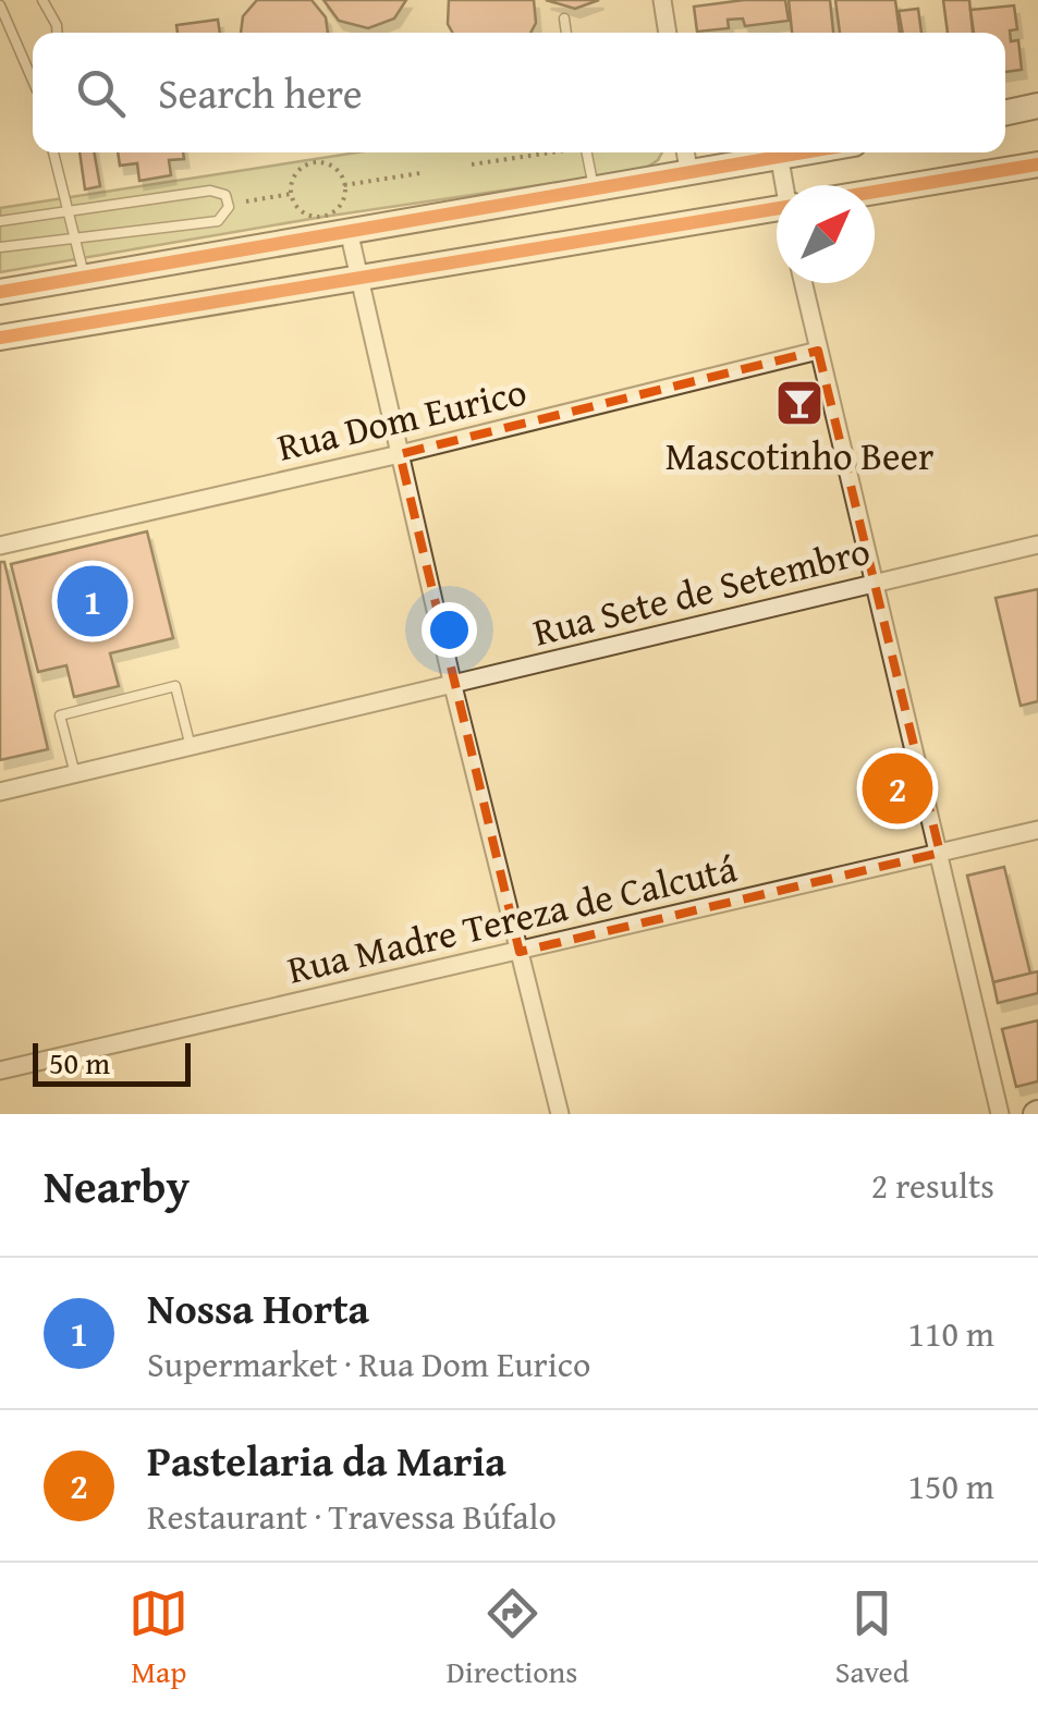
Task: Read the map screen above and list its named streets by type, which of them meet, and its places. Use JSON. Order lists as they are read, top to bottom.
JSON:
{
  "streets": {
    "street": ["Rua Dom Eurico", "Rua Sete de Setembro", "Rua Madre Tereza de Calcutá"]
  },
  "places": {
    "bar": ["Mascotinho Beer"]
  },
  "scale_bar": "50 m",
  "north": "top right",
  "page": {
    "search": "Search here",
    "pins": ["1", "2"],
    "scale": "50 m",
    "heading": ["Nearby", "2 results"],
    "list": [
      {
        "mark": "1",
        "name": "Nossa Horta",
        "note": "Supermarket · Rua Dom Eurico",
        "value": "110 m"
      },
      {
        "mark": "2",
        "name": "Pastelaria da Maria",
        "note": "Restaurant · Travessa Búfalo",
        "value": "150 m"
      }
    ],
    "nav": ["Map", "Directions", "Saved"]
  }
}
